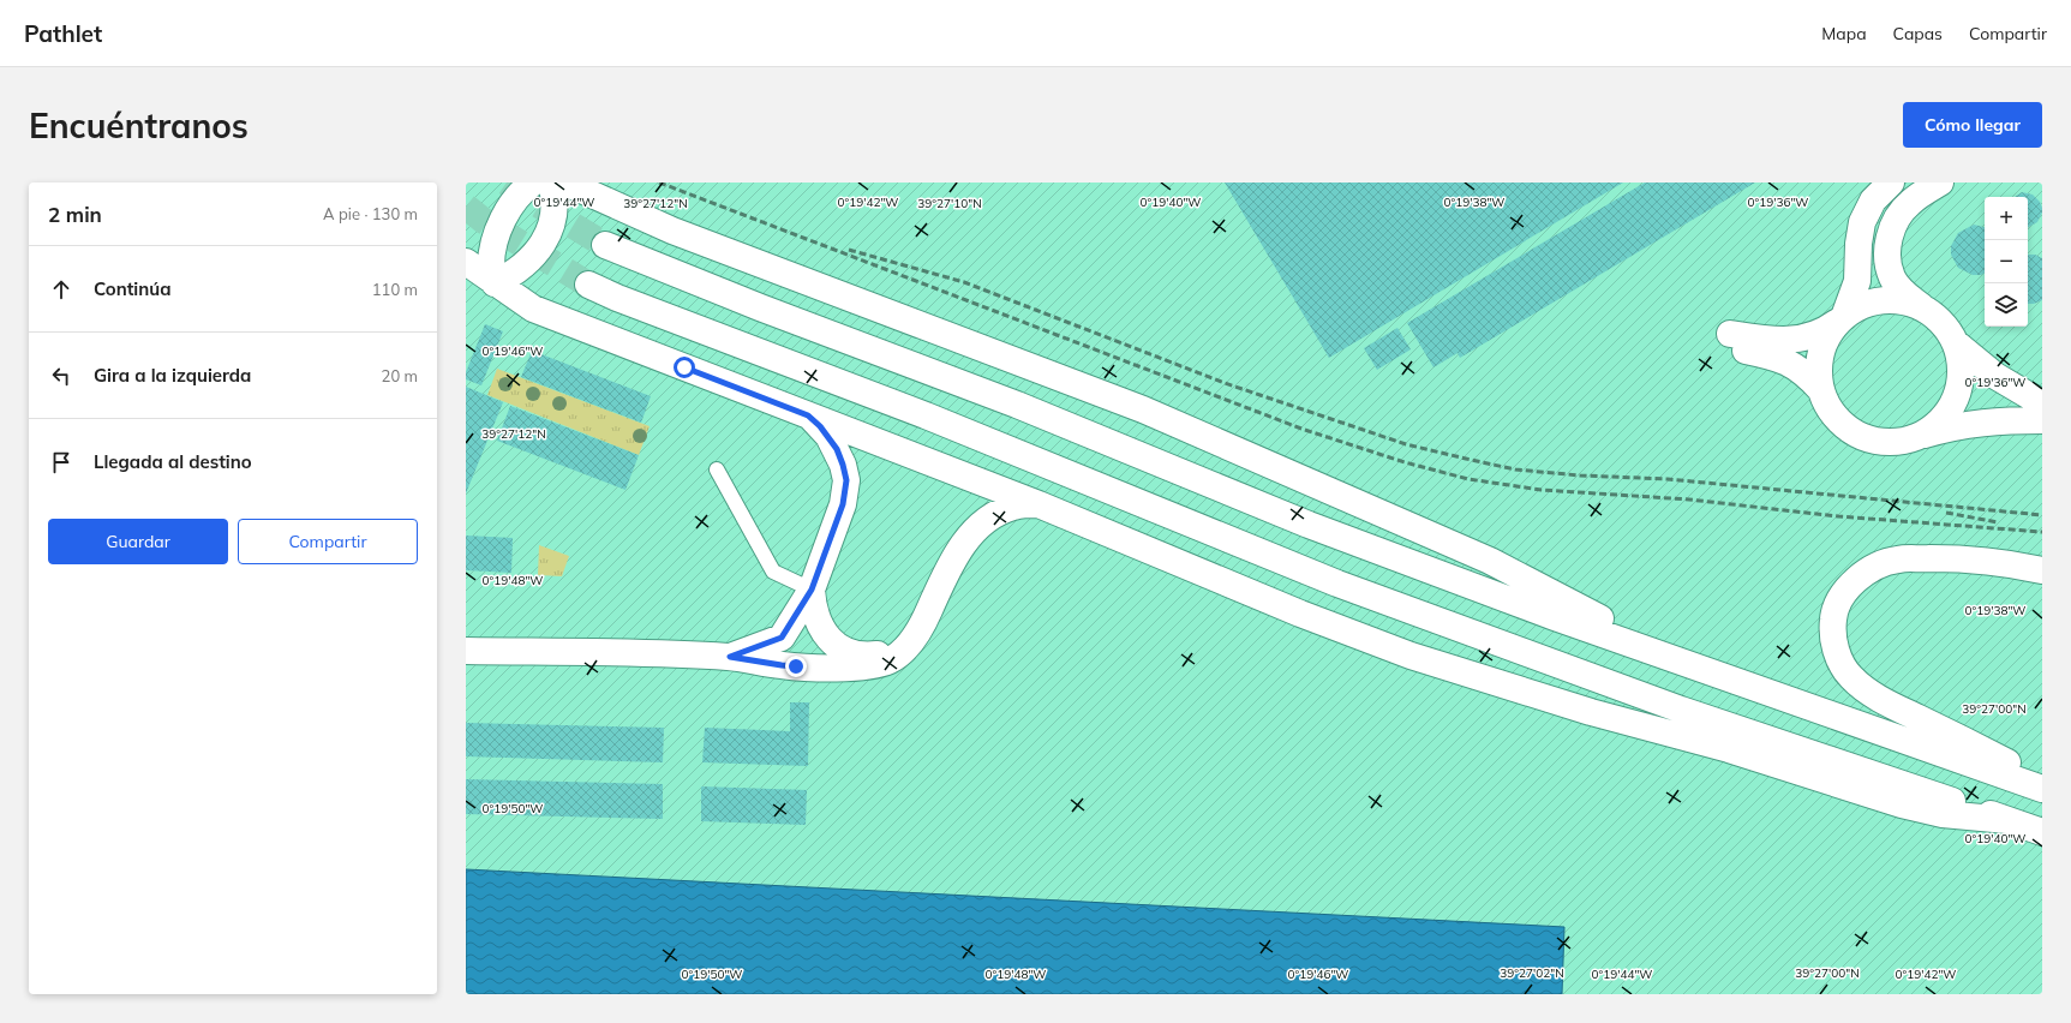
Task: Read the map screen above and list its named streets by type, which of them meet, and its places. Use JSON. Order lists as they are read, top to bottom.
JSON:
{
  "page": {
    "header": "Pathlet",
    "nav": ["Mapa", "Capas", "Compartir"],
    "buttons": [
      "Cómo llegar",
      ["Guardar", "Compartir"]
    ],
    "title": "Encuéntranos",
    "heading": ["2 min", "A pie · 130 m"],
    "map_buttons": ["+", "−"],
    "list": [
      ["Continúa", "110 m"],
      ["Gira a la izquierda", "20 m"],
      "Llegada al destino"
    ]
  },
  "coordinates": [
    "0°19'44\"W",
    "0°19'42\"W",
    "0°19'40\"W",
    "0°19'38\"W",
    "0°19'36\"W",
    "39°27'10\"N",
    "39°27'12\"N",
    "0°19'46\"W",
    "0°19'48\"W",
    "39°27'00\"N",
    "0°19'50\"W",
    "39°27'02\"N"
  ]
}
